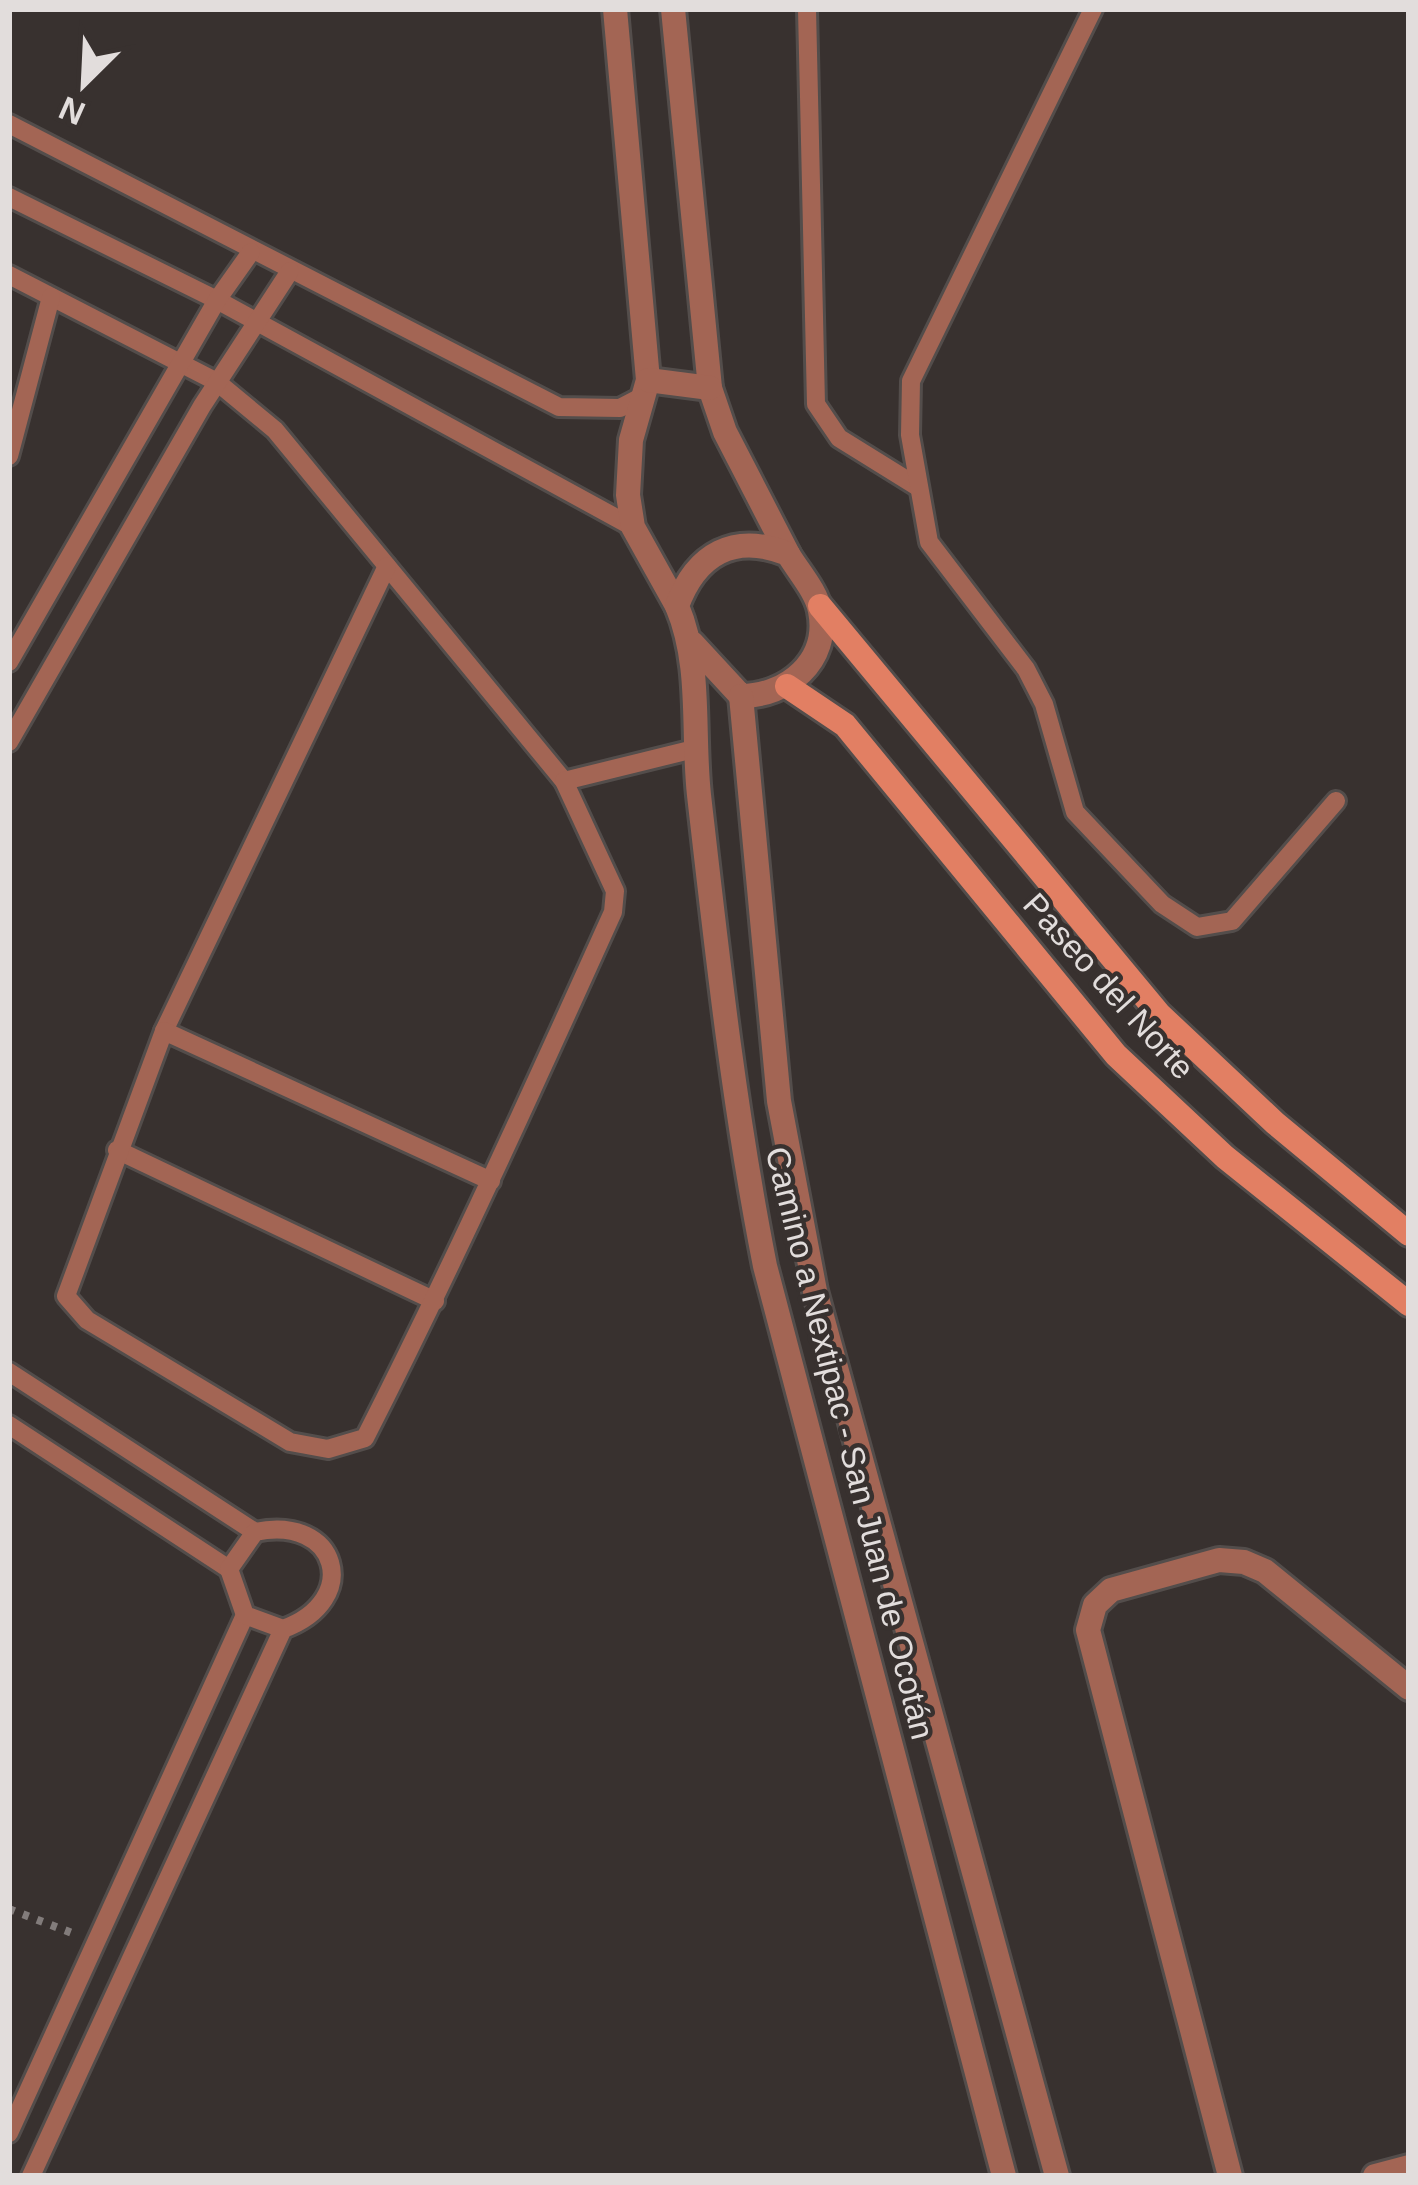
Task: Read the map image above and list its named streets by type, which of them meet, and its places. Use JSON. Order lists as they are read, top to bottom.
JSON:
{
  "streets": {
    "street": ["Paseo del Norte", "Camino a Nextipac - San Juan de Ocotán"]
  },
  "crossings": [
    ["Paseo del Norte", "Camino a Nextipac - San Juan de Ocotán"]
  ],
  "north": "bottom left"
}
